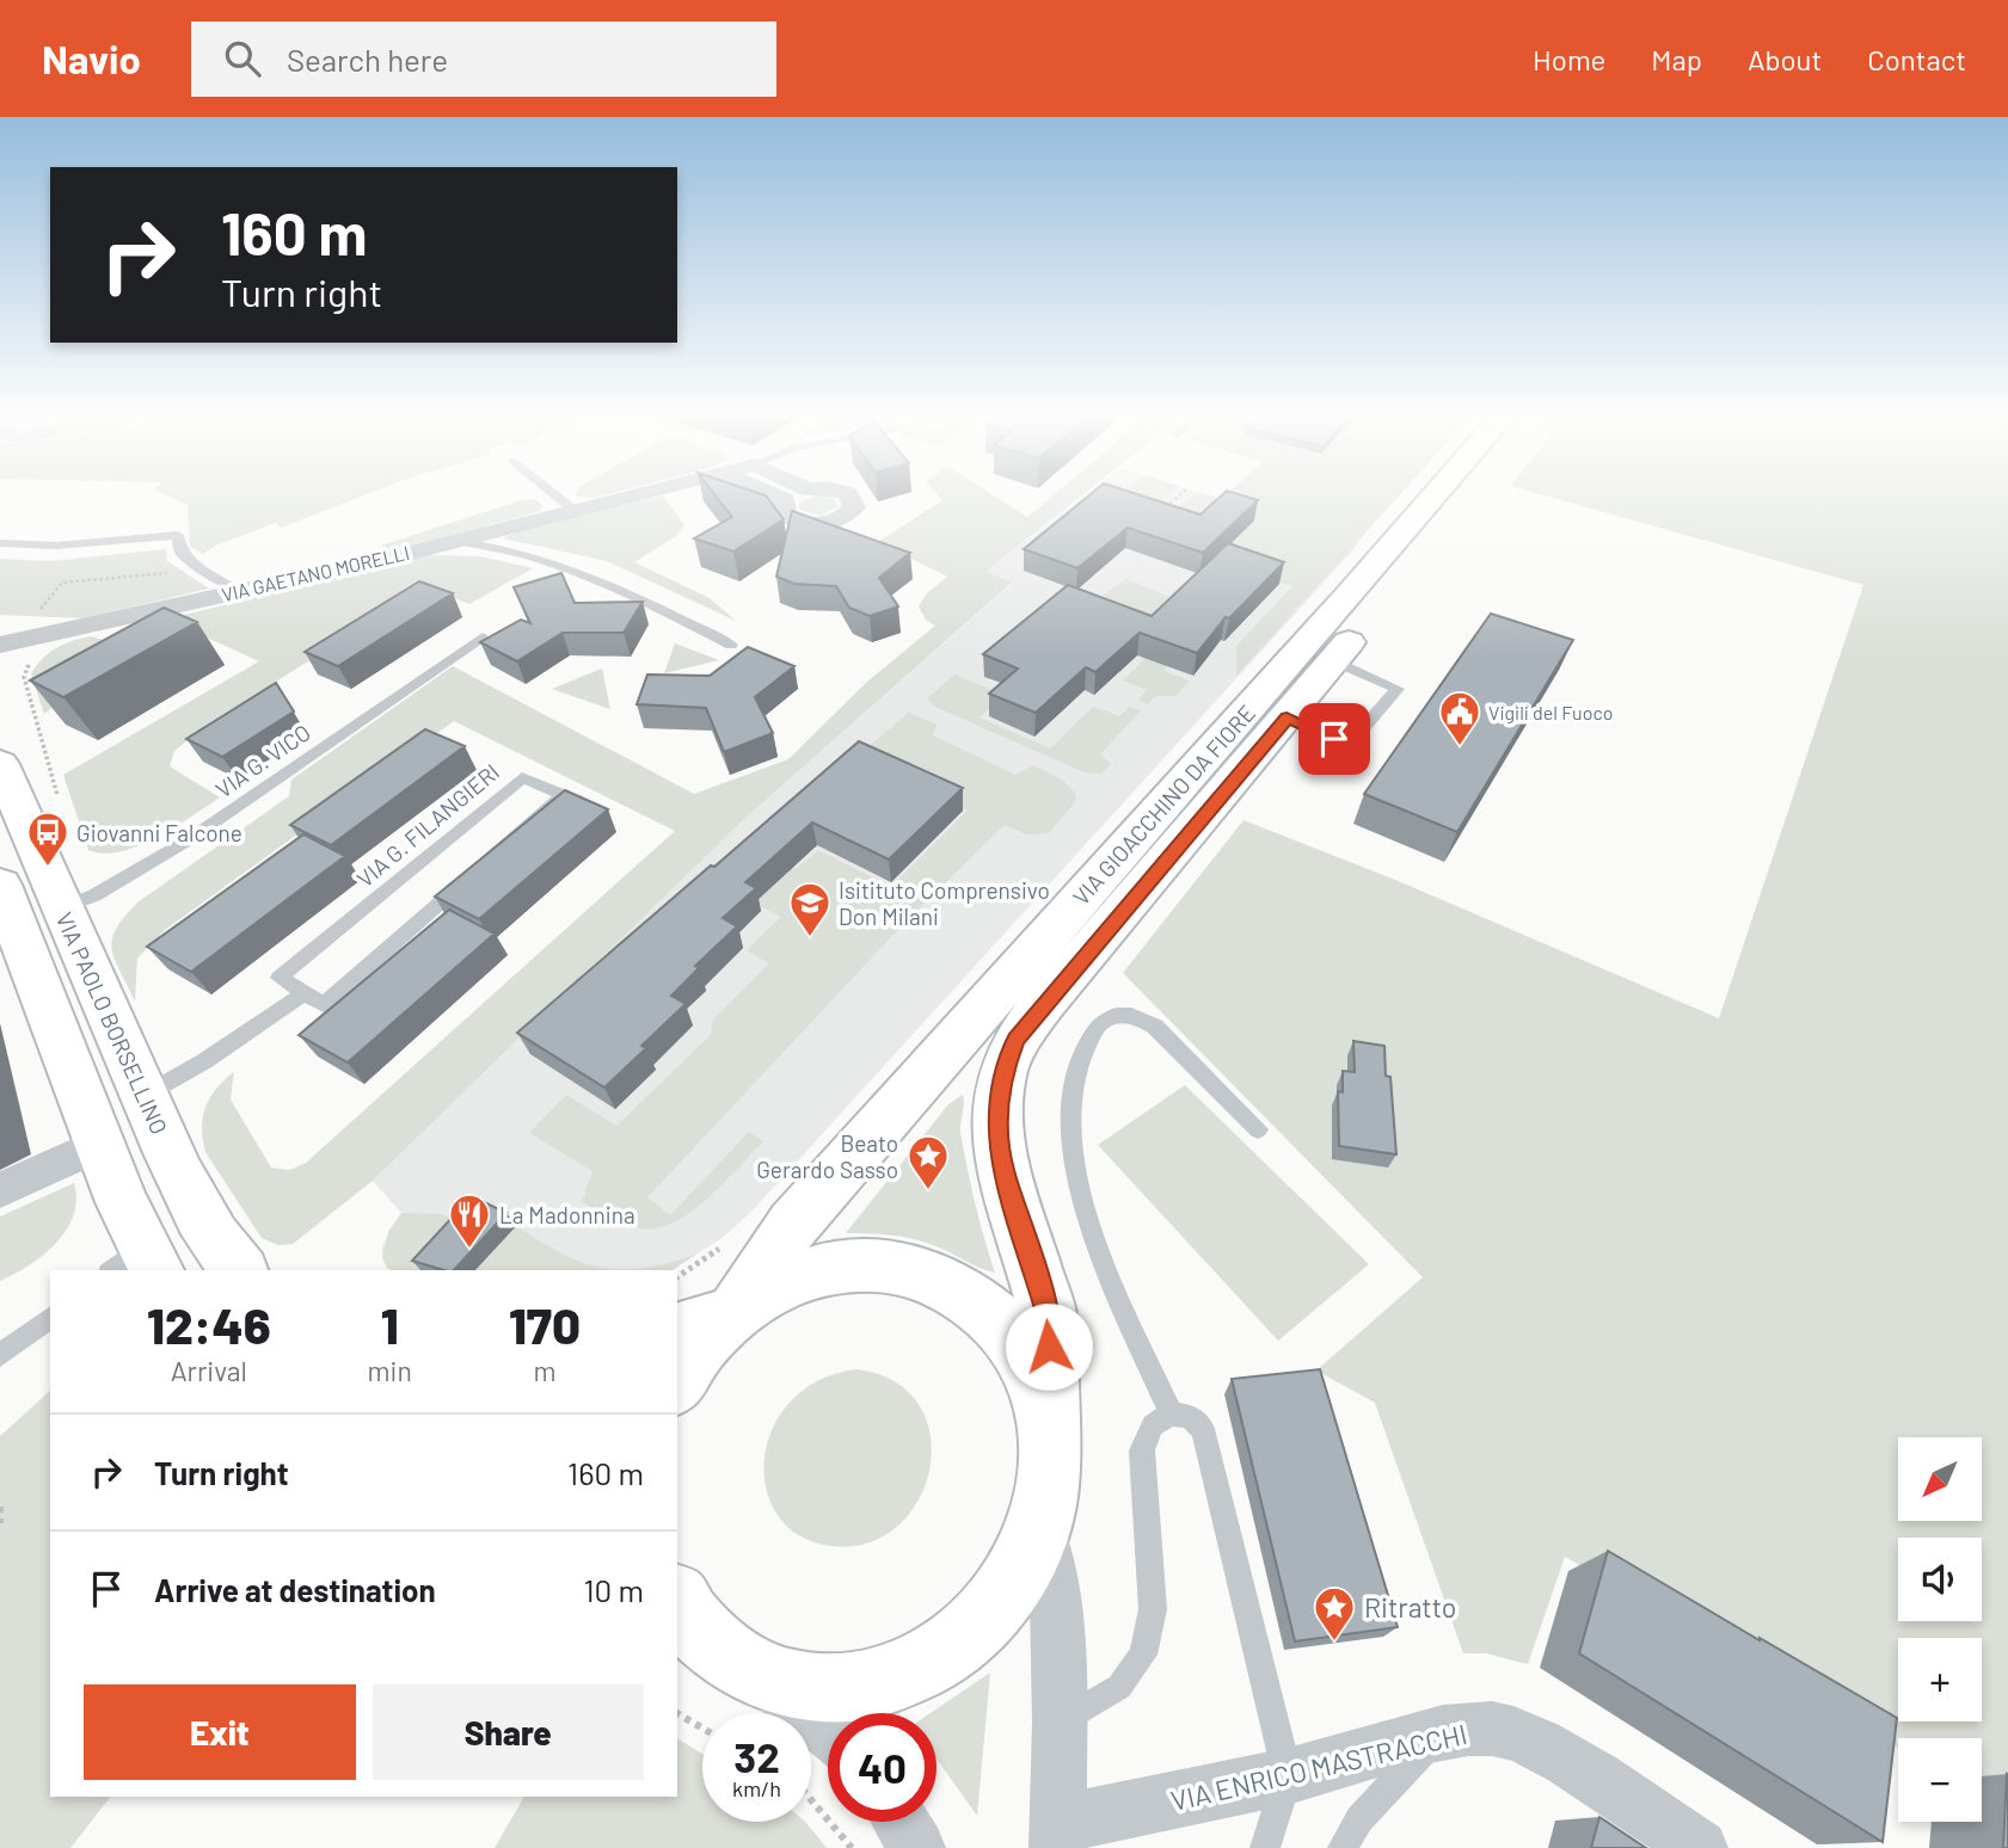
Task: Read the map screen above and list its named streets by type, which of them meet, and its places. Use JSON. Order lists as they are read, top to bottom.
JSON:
{
  "streets": {
    "street": [
      "VIA GAETANO MORELLI",
      "VIA GIOACCHINO DA FIORE",
      "VIA PAOLO BORSELLINO",
      "VIA ENRICO MASTRACCHI"
    ],
    "lane": ["VIA G. VICO", "VIA G. FILANGIERI"]
  },
  "crossings": [
    ["VIA G. VICO", "VIA PAOLO BORSELLINO"]
  ],
  "places": {
    "public building": ["Vigili del Fuoco"],
    "bus stop": ["Giovanni Falcone"],
    "school or university": ["Isitituto Comprensivo Don Milani"],
    "place": ["Beato Gerardo Sasso", "Ritratto"],
    "restaurant": ["La Madonnina"]
  },
  "north": "bottom left",
  "page": {
    "header": "Navio",
    "search": "Search here",
    "nav": [
      "Home",
      "Map",
      "About",
      "Contact"
    ],
    "turn": ["160 m", "Turn right"],
    "eta": [
      "12:46",
      "Arrival",
      "1",
      "min",
      "170",
      "m"
    ],
    "list": [
      {
        "name": "Turn right",
        "value": "160 m"
      },
      {
        "name": "Arrive at destination",
        "value": "10 m"
      }
    ],
    "map_buttons": ["+", "−"],
    "buttons": ["Exit", "Share"],
    "speed": "32 km/h",
    "limit": "40"
  }
}
